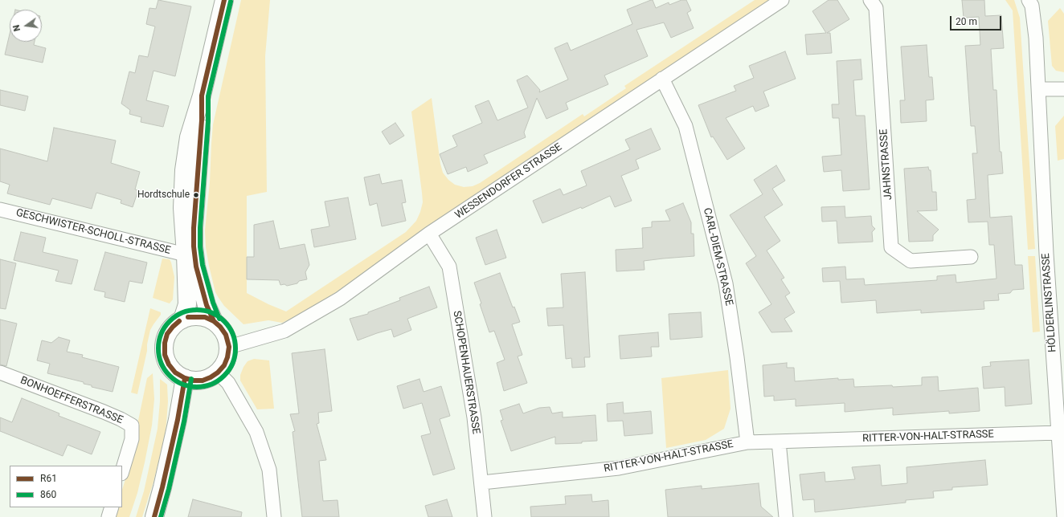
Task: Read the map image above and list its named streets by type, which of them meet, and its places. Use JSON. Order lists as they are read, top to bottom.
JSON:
{
  "streets": {
    "street": [
      "JAHNSTRASSE",
      "WESSENDORFER STRASSE",
      "GESCHWISTER-SCHOLL-STRASSE",
      "CARL-DIEM-STRASSE",
      "HÖLDERLINSTRASSE",
      "SCHOPENHAUERSTRASSE",
      "BONHOEFFERSTRASSE",
      "RITTER-VON-HALT-STRASSE"
    ]
  },
  "crossings": [
    ["WESSENDORFER STRASSE", "CARL-DIEM-STRASSE"],
    ["WESSENDORFER STRASSE", "SCHOPENHAUERSTRASSE"],
    ["CARL-DIEM-STRASSE", "RITTER-VON-HALT-STRASSE"],
    ["HÖLDERLINSTRASSE", "RITTER-VON-HALT-STRASSE"],
    ["SCHOPENHAUERSTRASSE", "RITTER-VON-HALT-STRASSE"]
  ],
  "places": ["Hordtschule"],
  "lines": ["transit line R61", "transit line 860"],
  "legend": ["R61", "860"],
  "scale_bar": "20 m",
  "north": "left"
}
